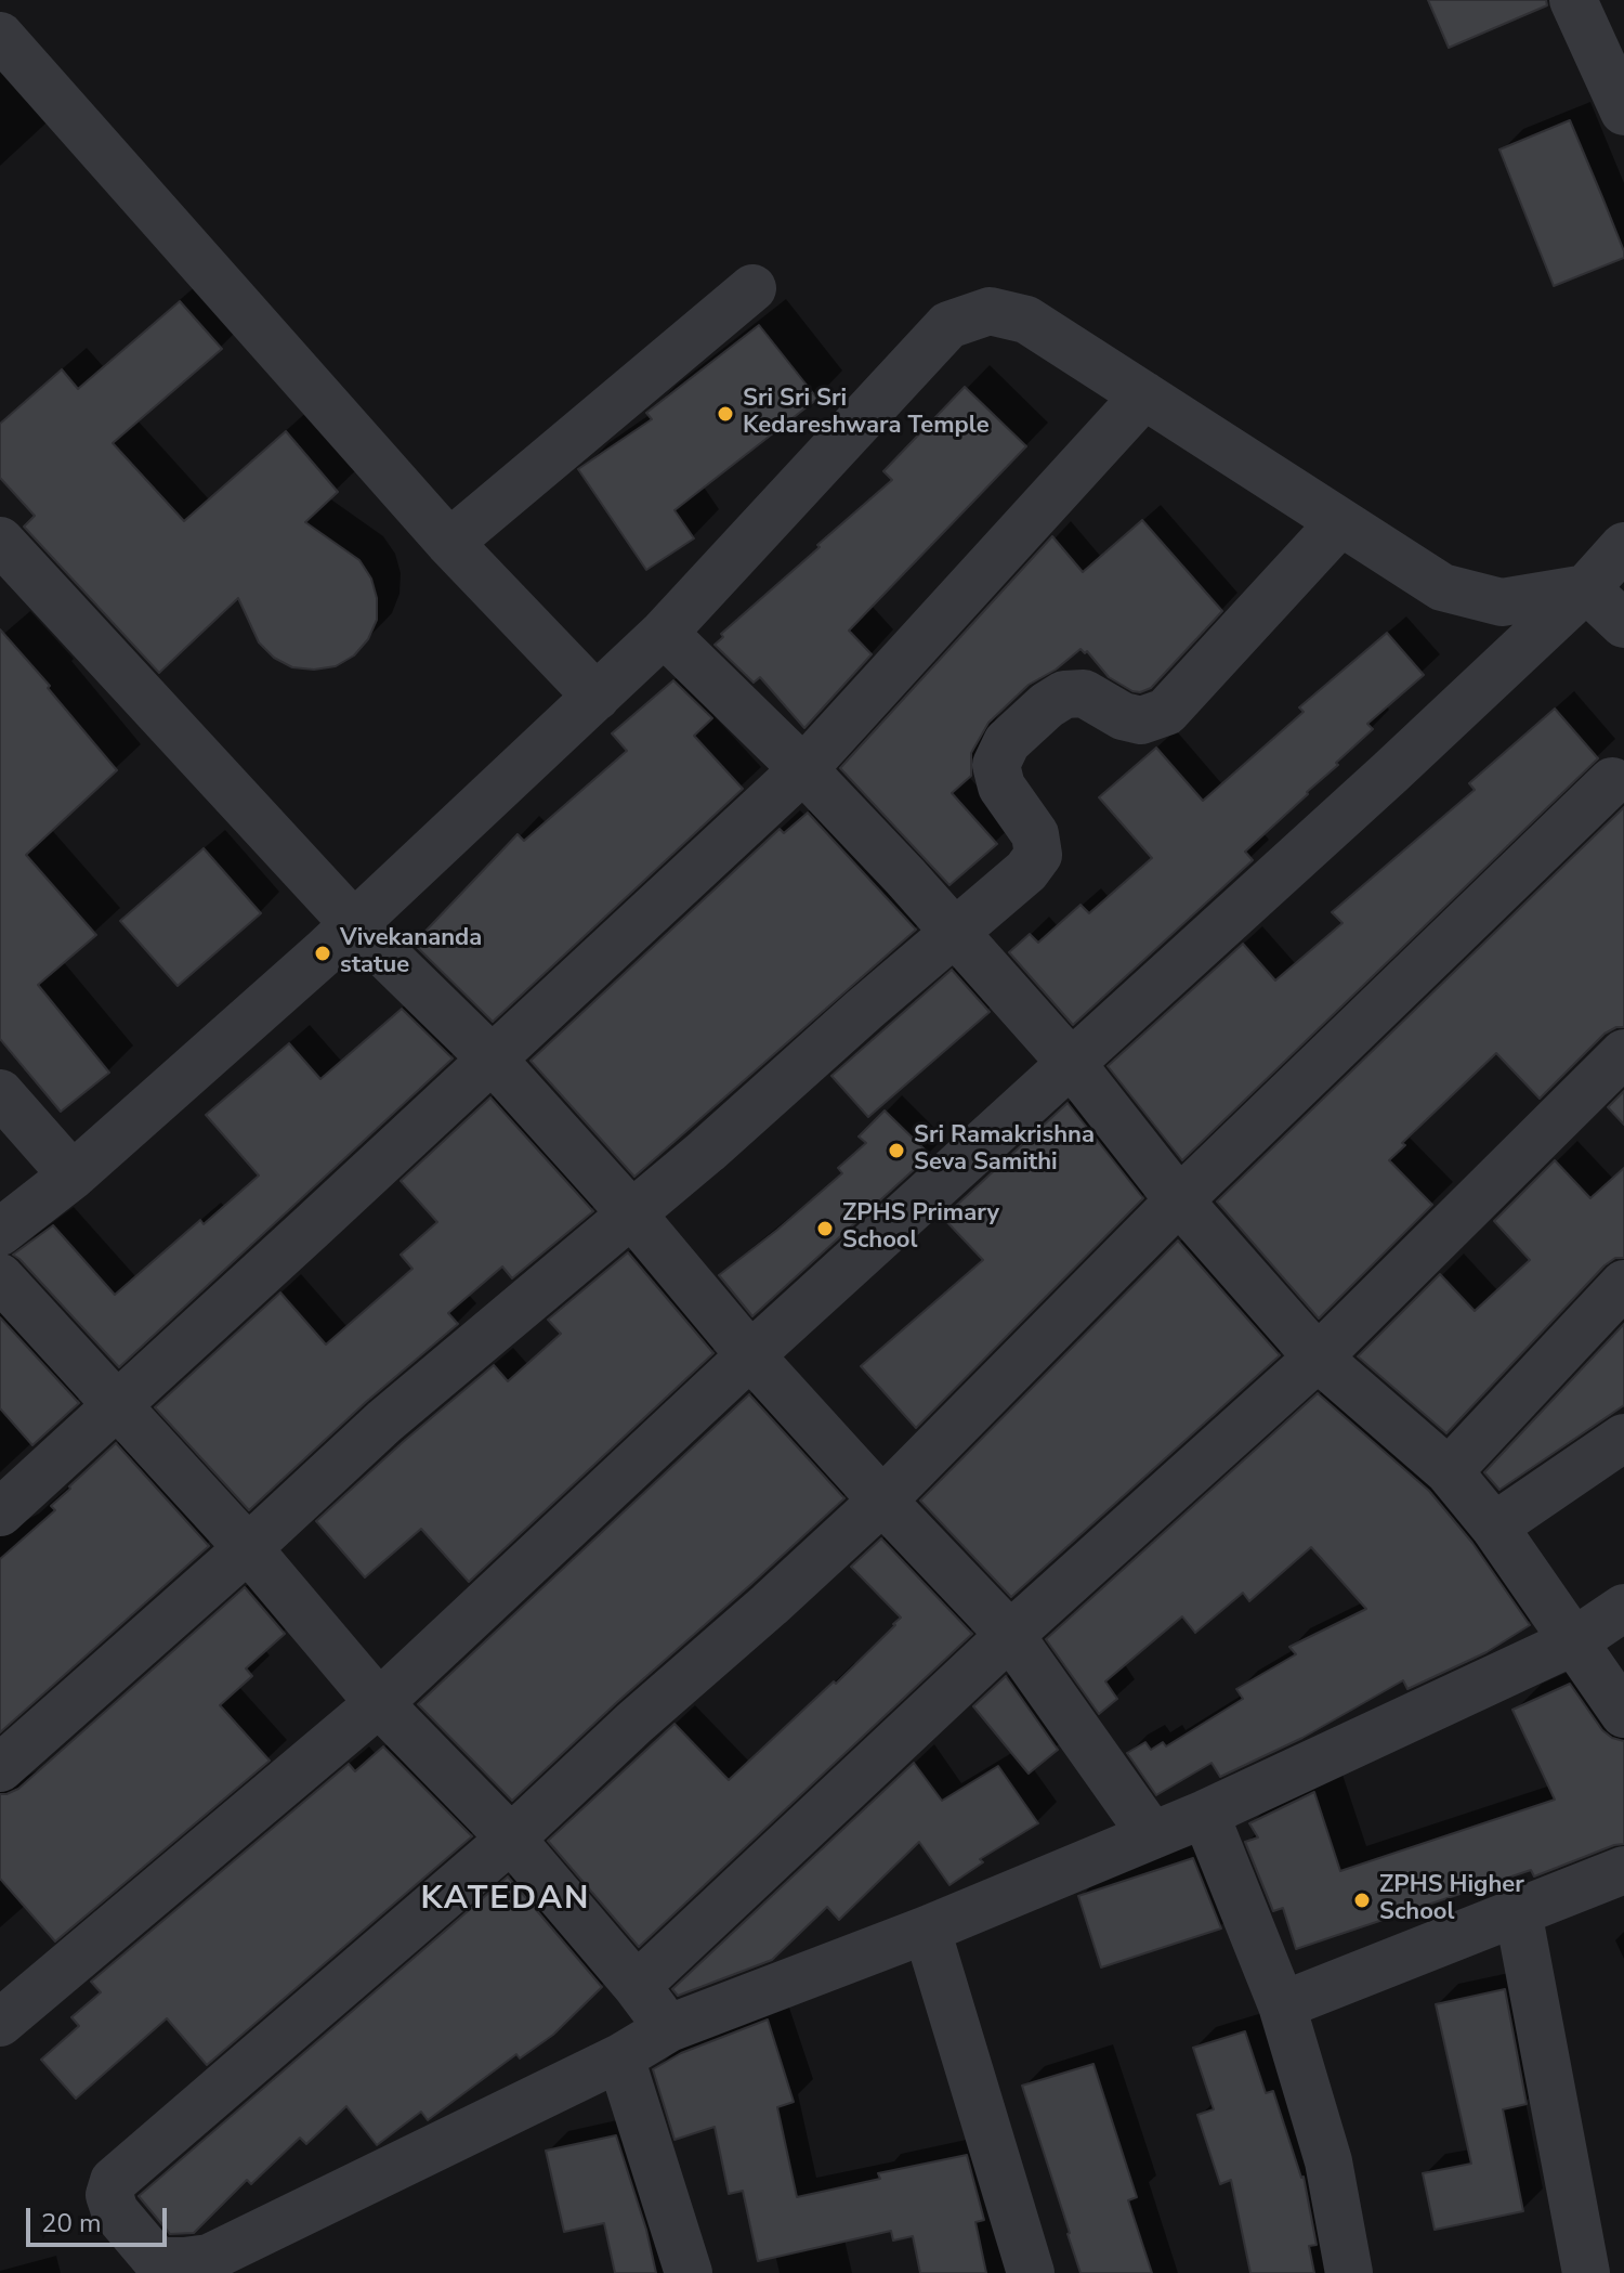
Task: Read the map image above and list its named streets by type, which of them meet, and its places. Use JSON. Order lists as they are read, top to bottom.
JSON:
{
  "districts": ["KATEDAN"],
  "places": [
    "Sri Sri Sri Kedareshwara Temple",
    "Vivekananda statue",
    "Sri Ramakrishna Seva Samithi",
    "ZPHS Primary School",
    "ZPHS Higher School"
  ],
  "scale_bar": "20 m"
}
